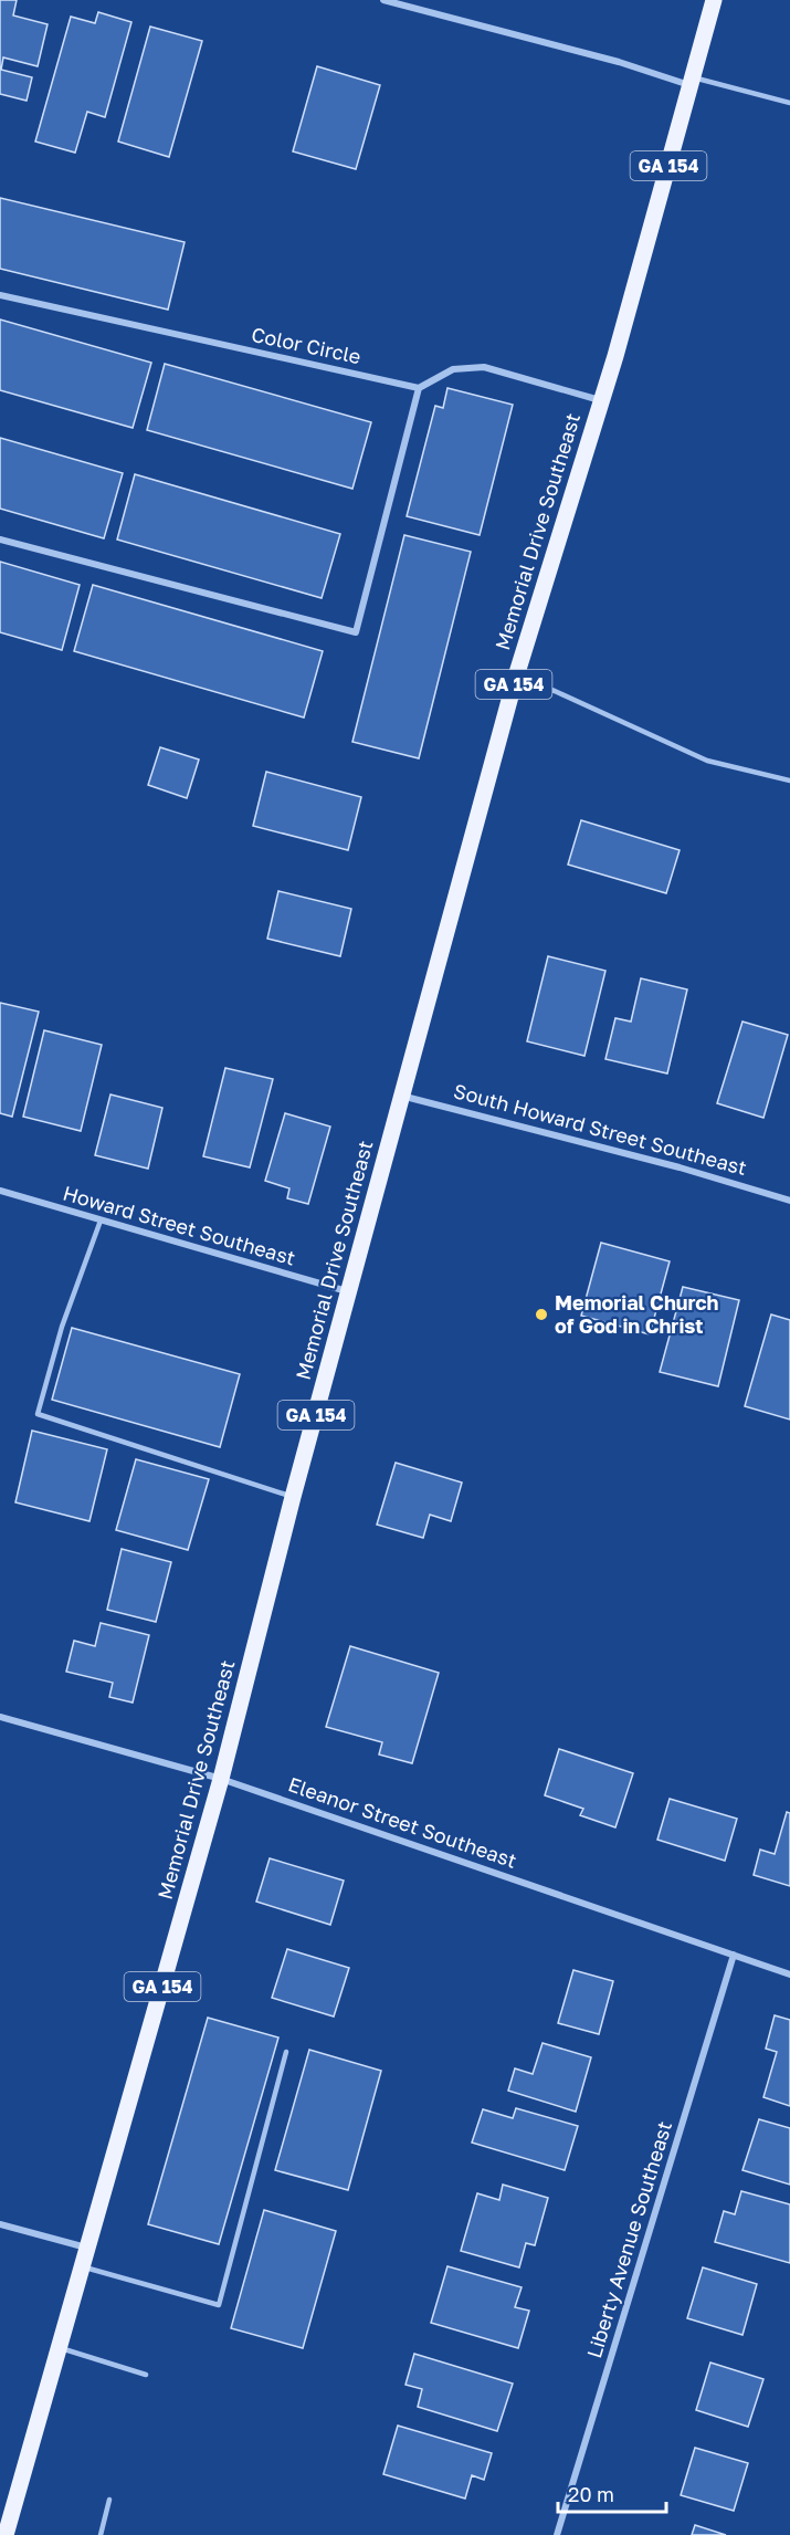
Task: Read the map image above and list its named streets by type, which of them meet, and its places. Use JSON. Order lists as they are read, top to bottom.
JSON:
{
  "streets": {
    "main road": ["GA 154", "Memorial Drive Southeast"],
    "street": [
      "Color Circle",
      "South Howard Street Southeast",
      "Howard Street Southeast",
      "Eleanor Street Southeast",
      "Liberty Avenue Southeast"
    ]
  },
  "crossings": [
    ["Memorial Drive Southeast", "South Howard Street Southeast"],
    ["Memorial Drive Southeast", "Howard Street Southeast"],
    ["Memorial Drive Southeast", "Eleanor Street Southeast"],
    ["Eleanor Street Southeast", "Liberty Avenue Southeast"]
  ],
  "places": ["Memorial Church of God in Christ"],
  "scale_bar": "20 m"
}
